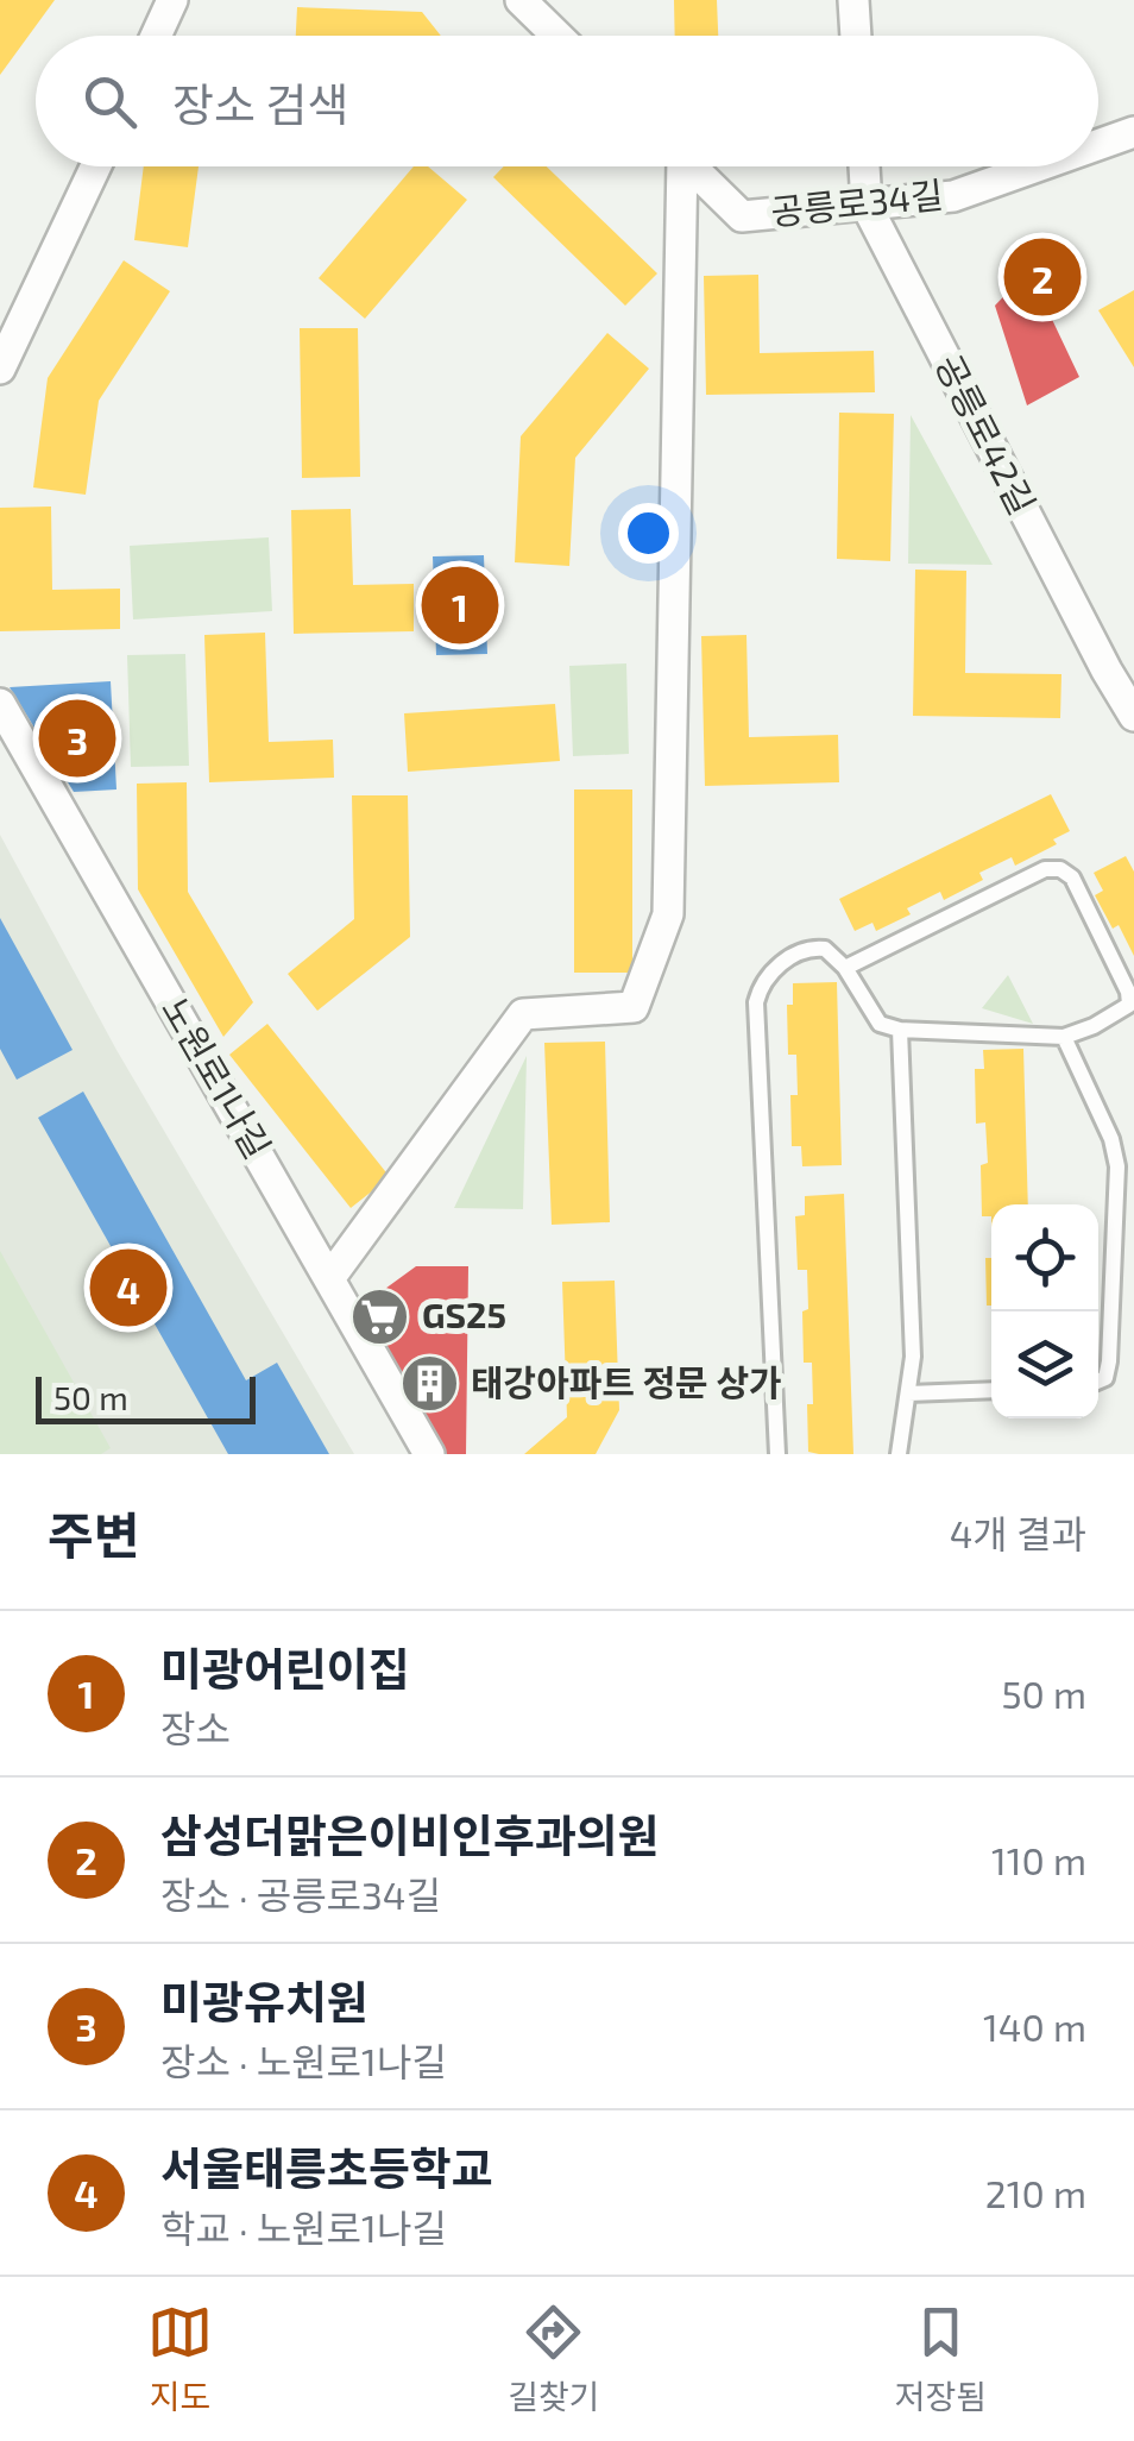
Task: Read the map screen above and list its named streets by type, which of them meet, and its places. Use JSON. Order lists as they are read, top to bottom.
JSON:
{
  "streets": {
    "street": ["공릉로34길", "공릉로42길", "노원로1나길"]
  },
  "crossings": [
    ["공릉로34길", "공릉로42길"]
  ],
  "places": {
    "supermarket": ["GS25"],
    "building": ["태강아파트 정문 상가"]
  },
  "scale_bar": "50 m",
  "page": {
    "search": "장소 검색",
    "pins": [
      "2",
      "1",
      "3",
      "4"
    ],
    "scale": "50 m",
    "heading": ["주변", "4개 결과"],
    "list": [
      {
        "mark": "1",
        "name": "미광어린이집",
        "note": "장소",
        "value": "50 m"
      },
      {
        "mark": "2",
        "name": "삼성더맑은이비인후과의원",
        "note": "장소 · 공릉로34길",
        "value": "110 m"
      },
      {
        "mark": "3",
        "name": "미광유치원",
        "note": "장소 · 노원로1나길",
        "value": "140 m"
      },
      {
        "mark": "4",
        "name": "서울태릉초등학교",
        "note": "학교 · 노원로1나길",
        "value": "210 m"
      }
    ],
    "nav": ["지도", "길찾기", "저장됨"]
  }
}
